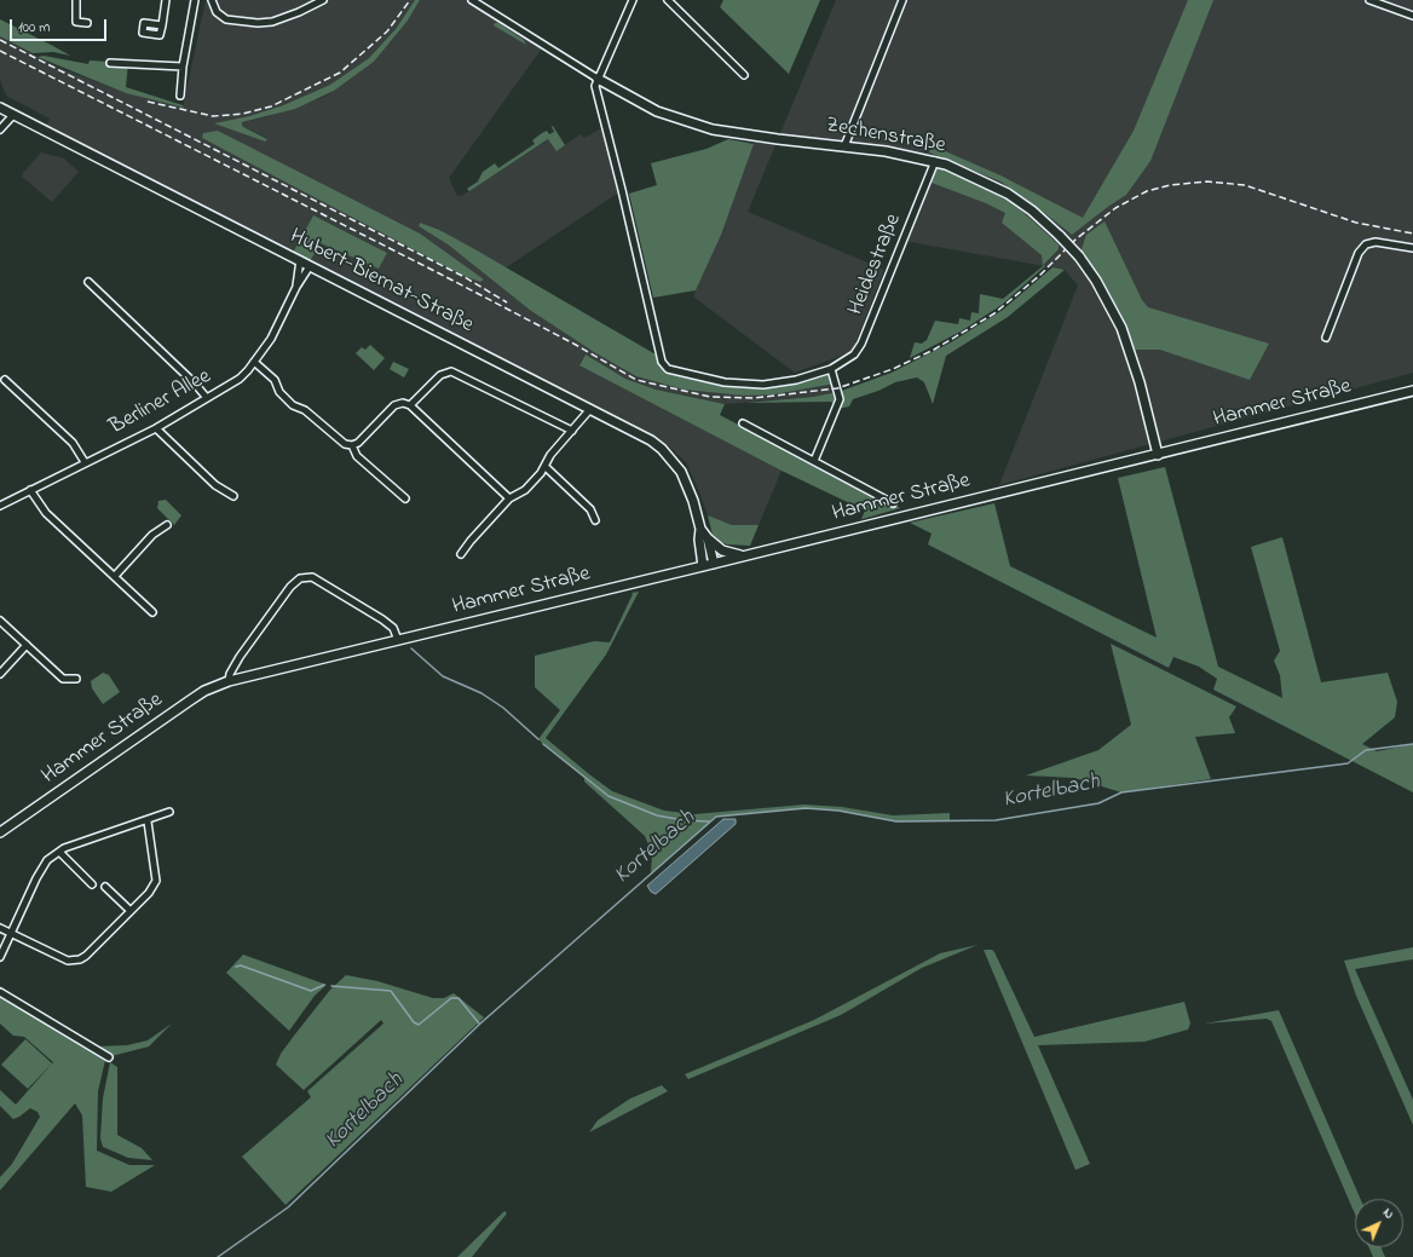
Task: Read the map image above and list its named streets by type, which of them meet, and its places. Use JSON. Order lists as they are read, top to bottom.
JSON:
{
  "streets": {
    "street": [
      "Zechenstraße",
      "Heidestraße",
      "Hubert-Biernat-Straße",
      "Berliner Allee",
      "Hammer Straße"
    ]
  },
  "crossings": [
    ["Zechenstraße", "Heidestraße"],
    ["Zechenstraße", "Hammer Straße"],
    ["Hubert-Biernat-Straße", "Berliner Allee"],
    ["Hubert-Biernat-Straße", "Hammer Straße"]
  ],
  "water": ["Kortelbach"],
  "scale_bar": "100 m",
  "north": "top right"
}
